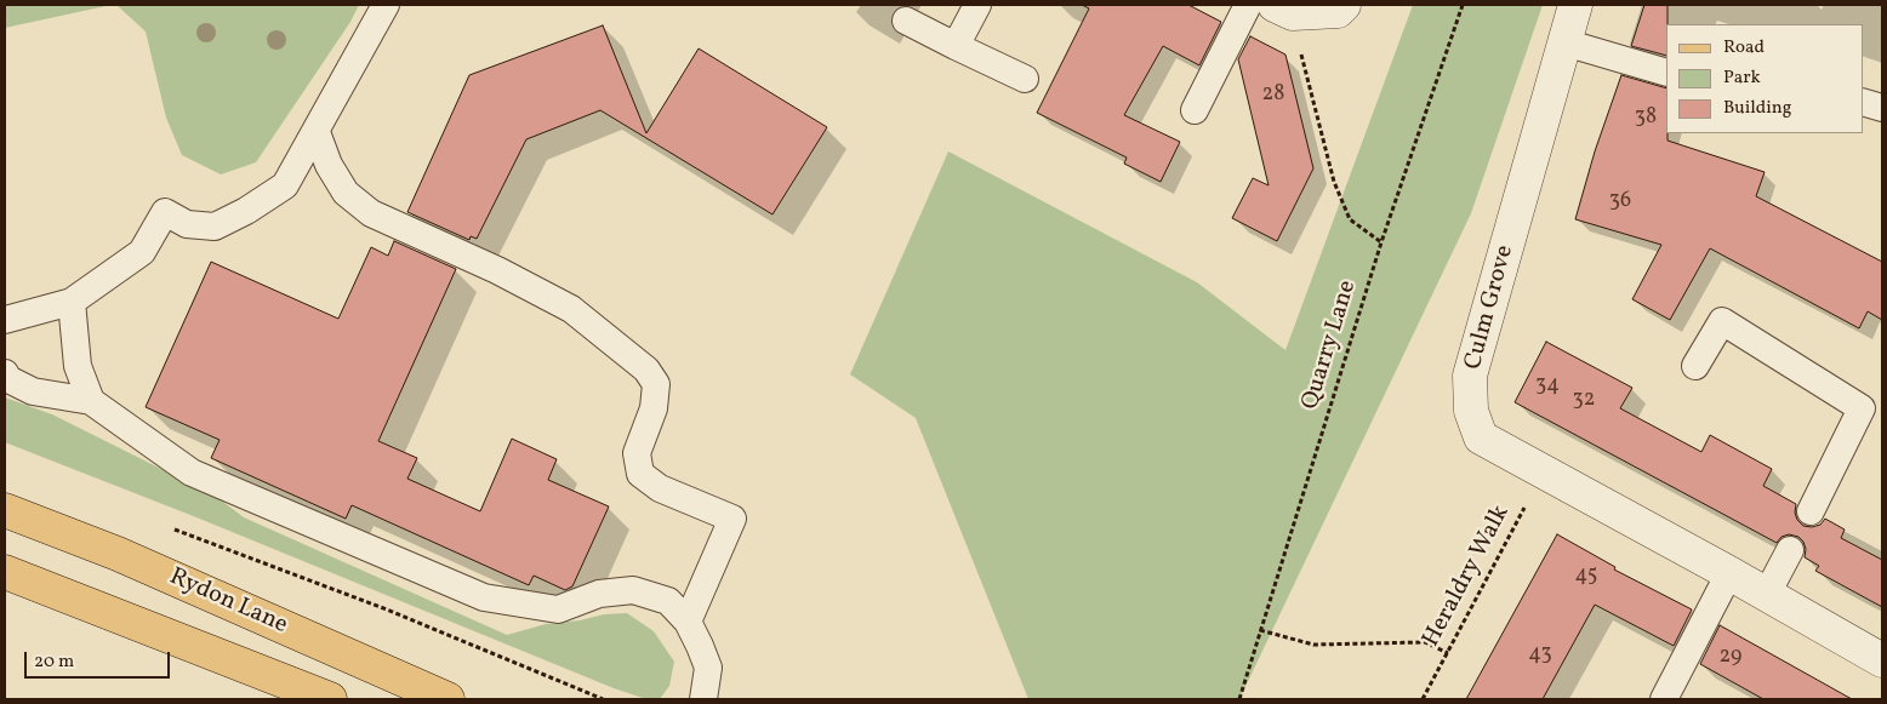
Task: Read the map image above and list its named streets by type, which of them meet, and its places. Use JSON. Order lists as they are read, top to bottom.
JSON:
{
  "streets": {
    "main road": ["Rydon Lane"],
    "street": ["Culm Grove"],
    "path": ["Quarry Lane", "Heraldry Walk"]
  },
  "crossings": [
    ["Culm Grove", "Heraldry Walk"]
  ],
  "house_numbers": [
    "28",
    "38",
    "36",
    "34",
    "32",
    "45",
    "43",
    "29"
  ],
  "legend": ["Road", "Park", "Building"],
  "scale_bar": "20 m"
}
